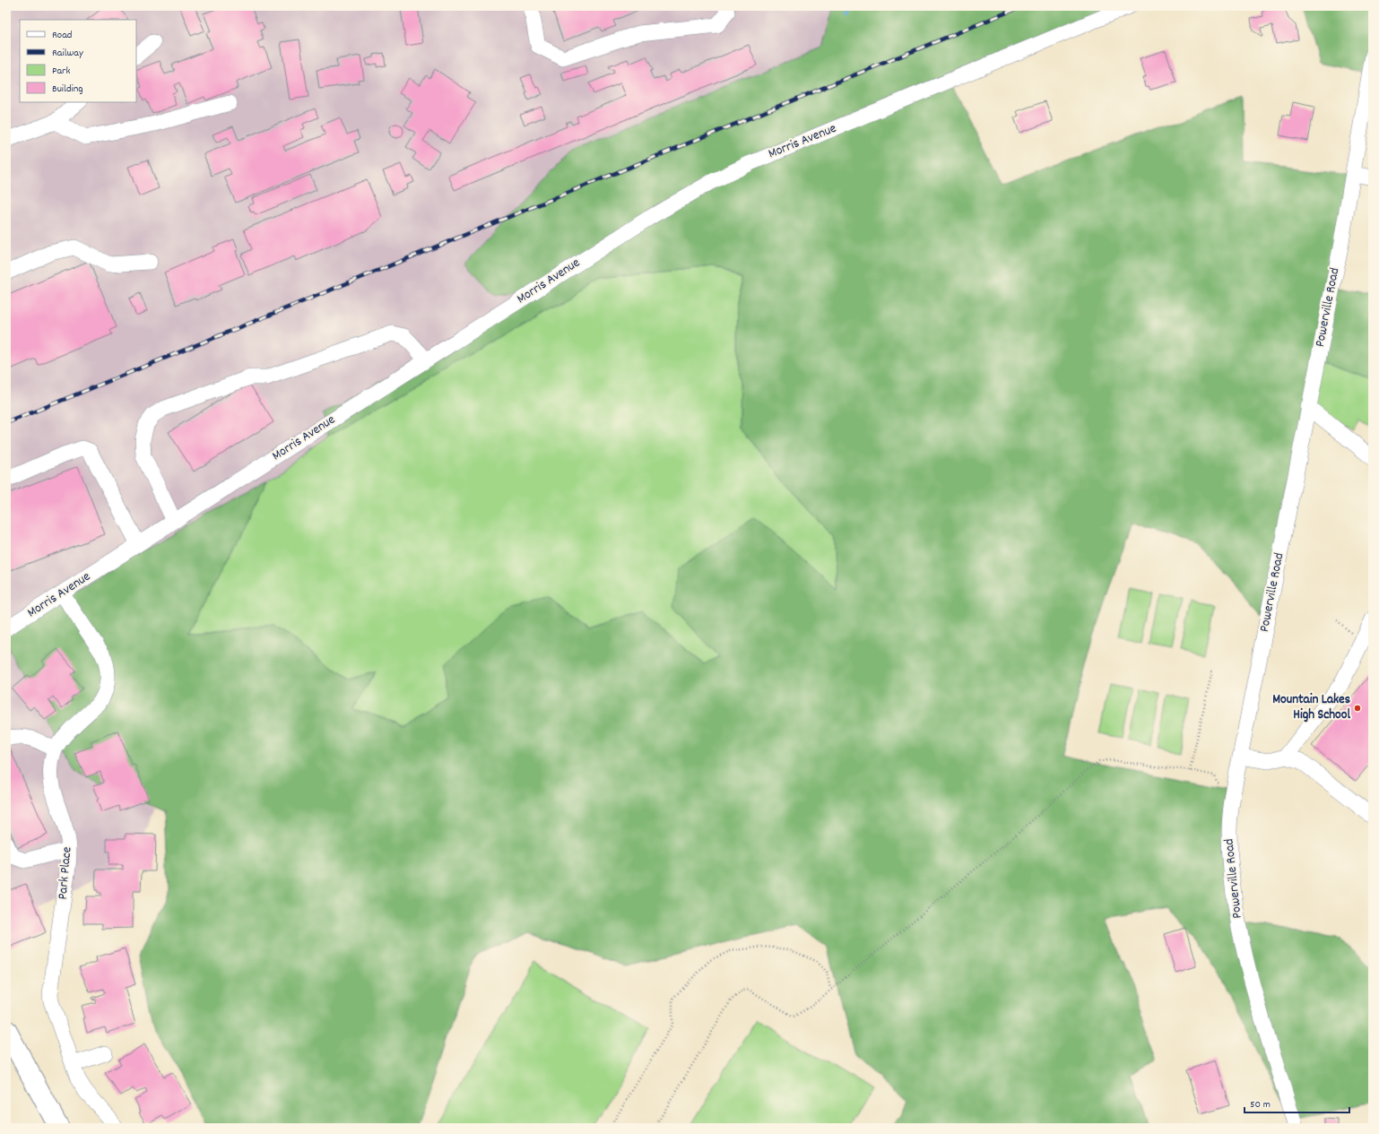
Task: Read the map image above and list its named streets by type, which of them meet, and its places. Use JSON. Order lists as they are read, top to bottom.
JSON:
{
  "streets": {
    "street": ["Morris Avenue", "Powerville Road", "Park Place"]
  },
  "crossings": [
    ["Morris Avenue", "Park Place"]
  ],
  "places": ["Mountain Lakes High School"],
  "legend": [
    "Road",
    "Railway",
    "Park",
    "Building"
  ],
  "scale_bar": "50 m"
}
